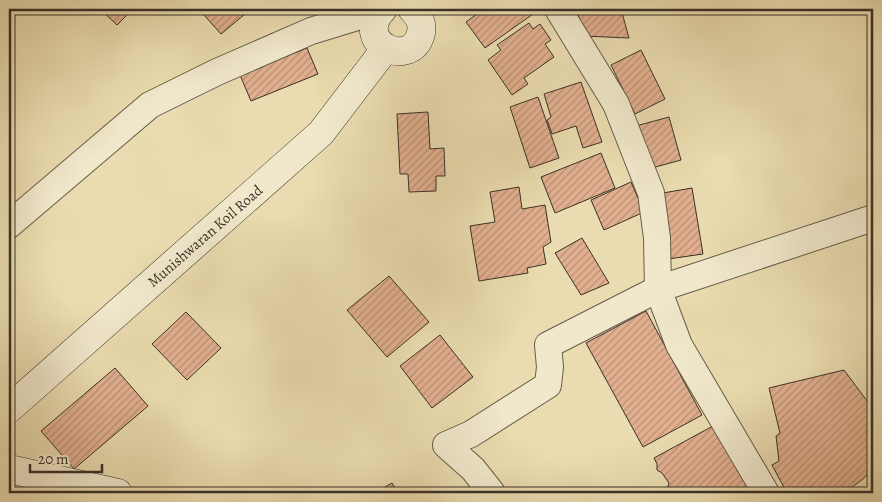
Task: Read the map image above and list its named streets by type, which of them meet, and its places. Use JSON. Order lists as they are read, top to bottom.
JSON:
{
  "streets": {
    "main road": ["Munishwaran Koil Road"]
  },
  "scale_bar": "20 m"
}
